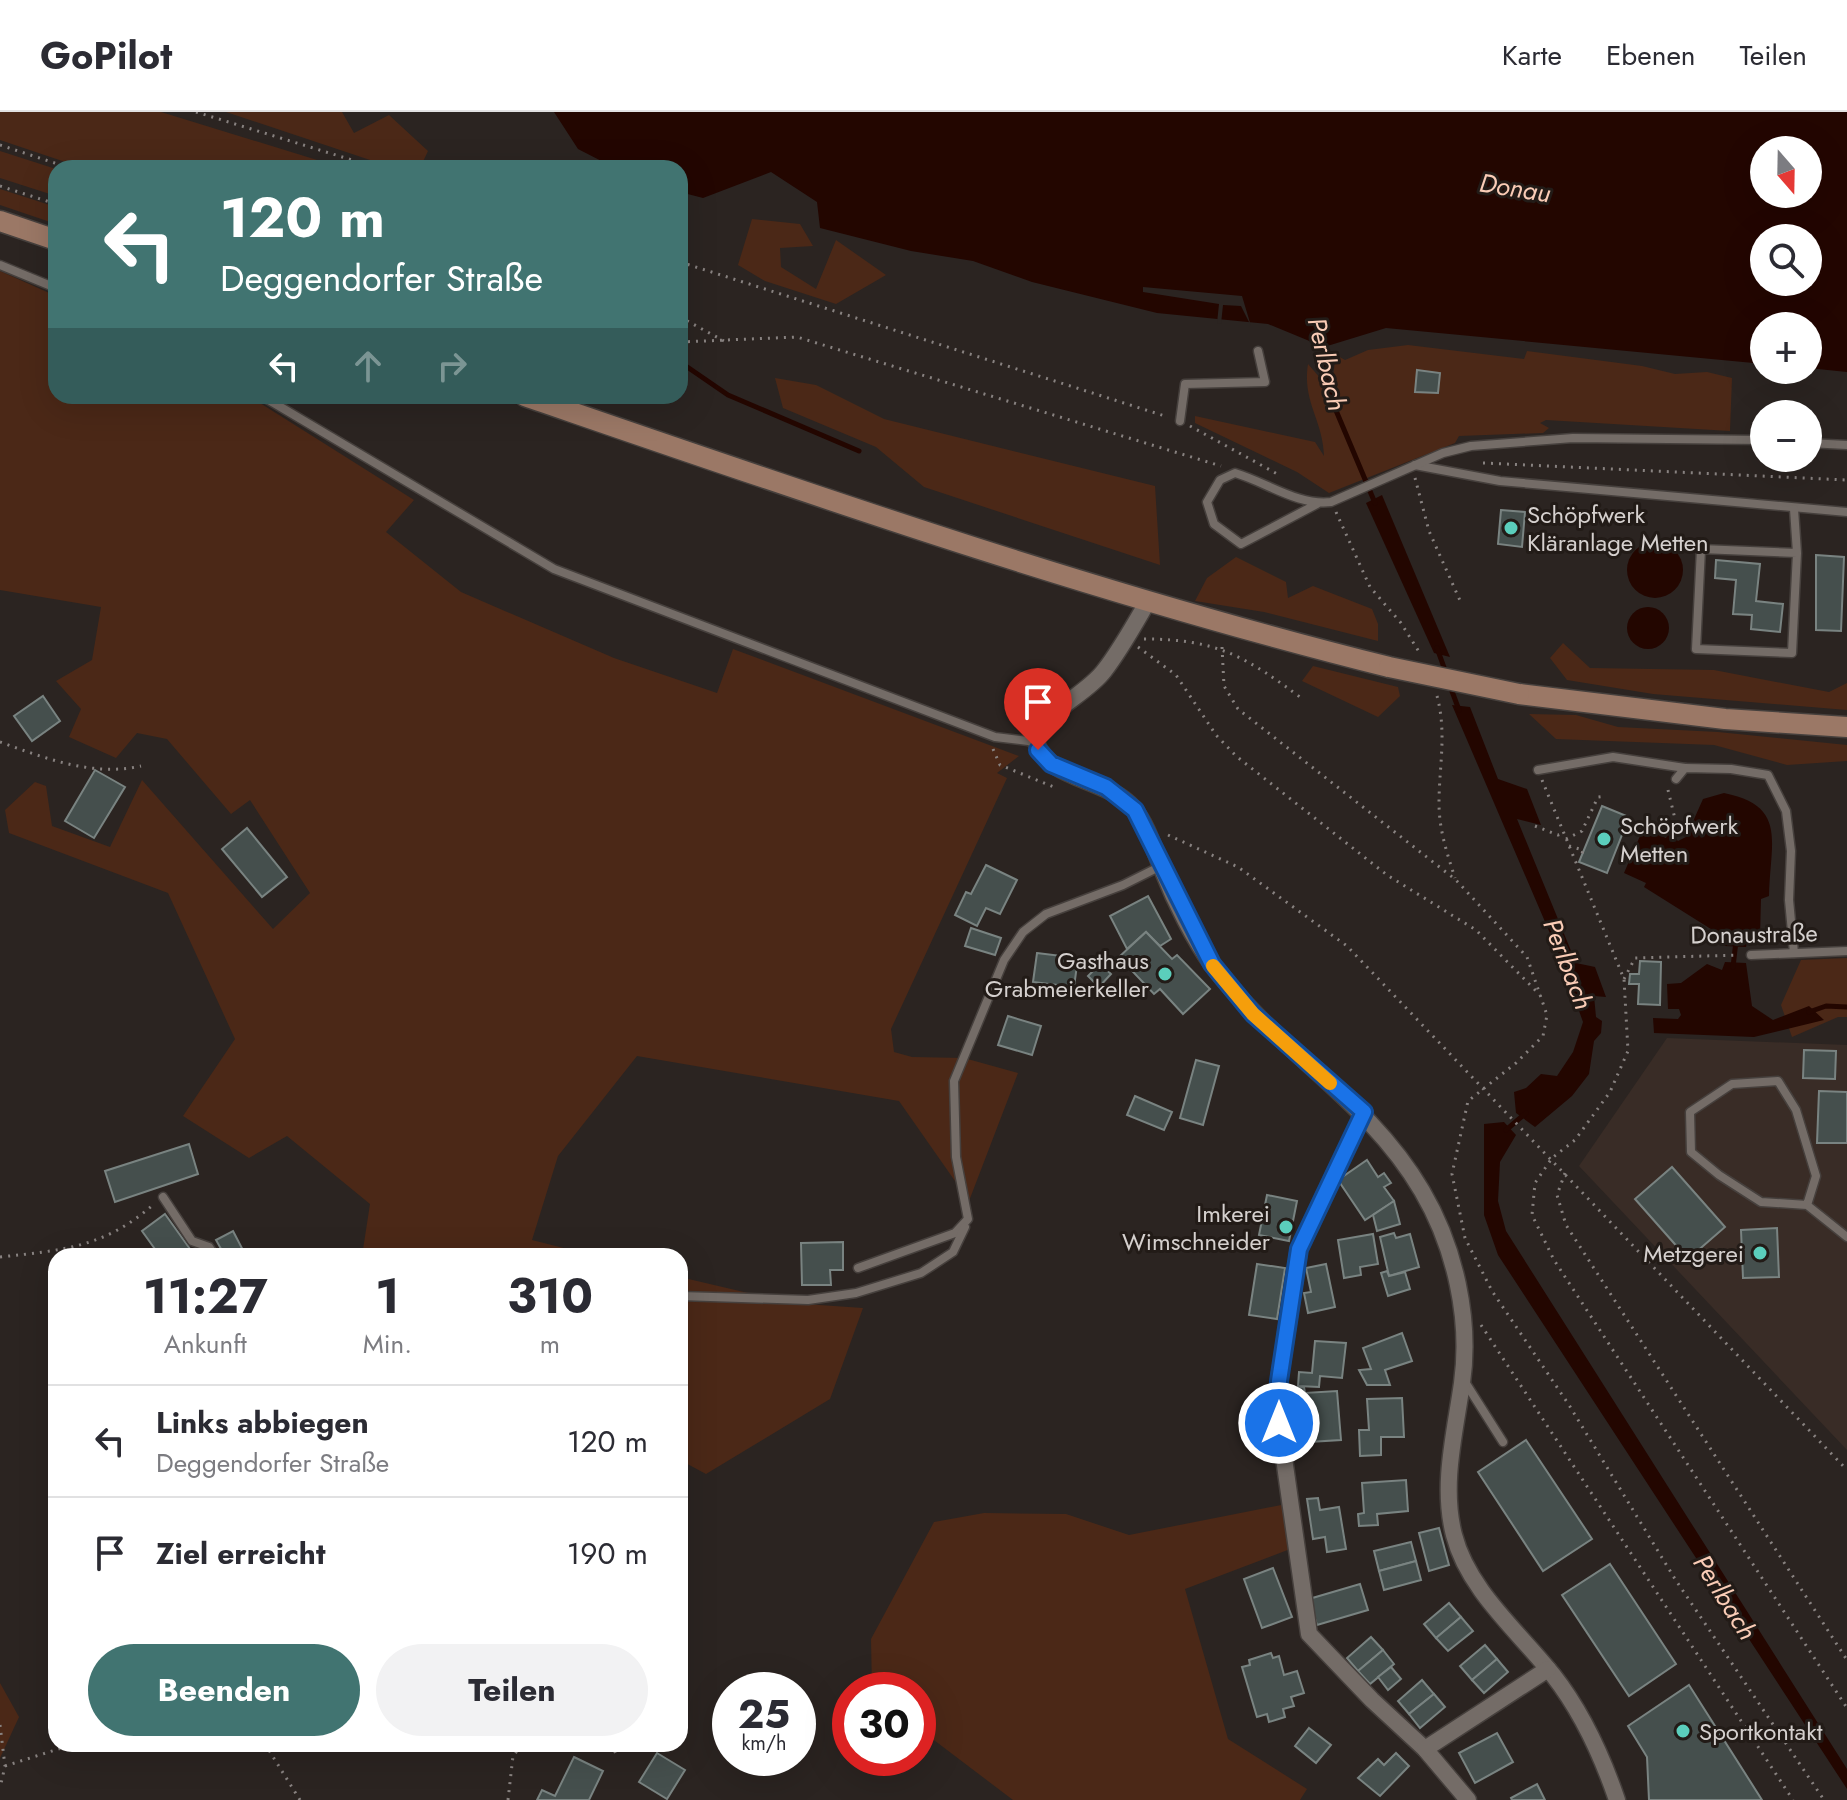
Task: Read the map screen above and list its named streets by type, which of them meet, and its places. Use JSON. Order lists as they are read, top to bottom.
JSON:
{
  "streets": {
    "lane": ["Donaustraße"]
  },
  "water": ["Donau", "Perlbach"],
  "places": [
    "Schöpfwerk Kläranlage Metten",
    "Schöpfwerk Metten",
    "Gasthaus Grabmeierkeller",
    "Imkerei Wimschneider",
    "Metzgerei",
    "Sportkontakt"
  ],
  "north": "bottom",
  "page": {
    "header": "GoPilot",
    "nav": ["Karte", "Ebenen", "Teilen"],
    "map_buttons": ["+", "−"],
    "turn": ["120 m", "Deggendorfer Straße"],
    "eta": [
      "11:27",
      "Ankunft",
      "1",
      "Min.",
      "310",
      "m"
    ],
    "list": [
      {
        "name": "Links abbiegen",
        "note": "Deggendorfer Straße",
        "value": "120 m"
      },
      {
        "name": "Ziel erreicht",
        "value": "190 m"
      }
    ],
    "buttons": ["Beenden", "Teilen"],
    "speed": "25 km/h",
    "limit": "30"
  }
}
